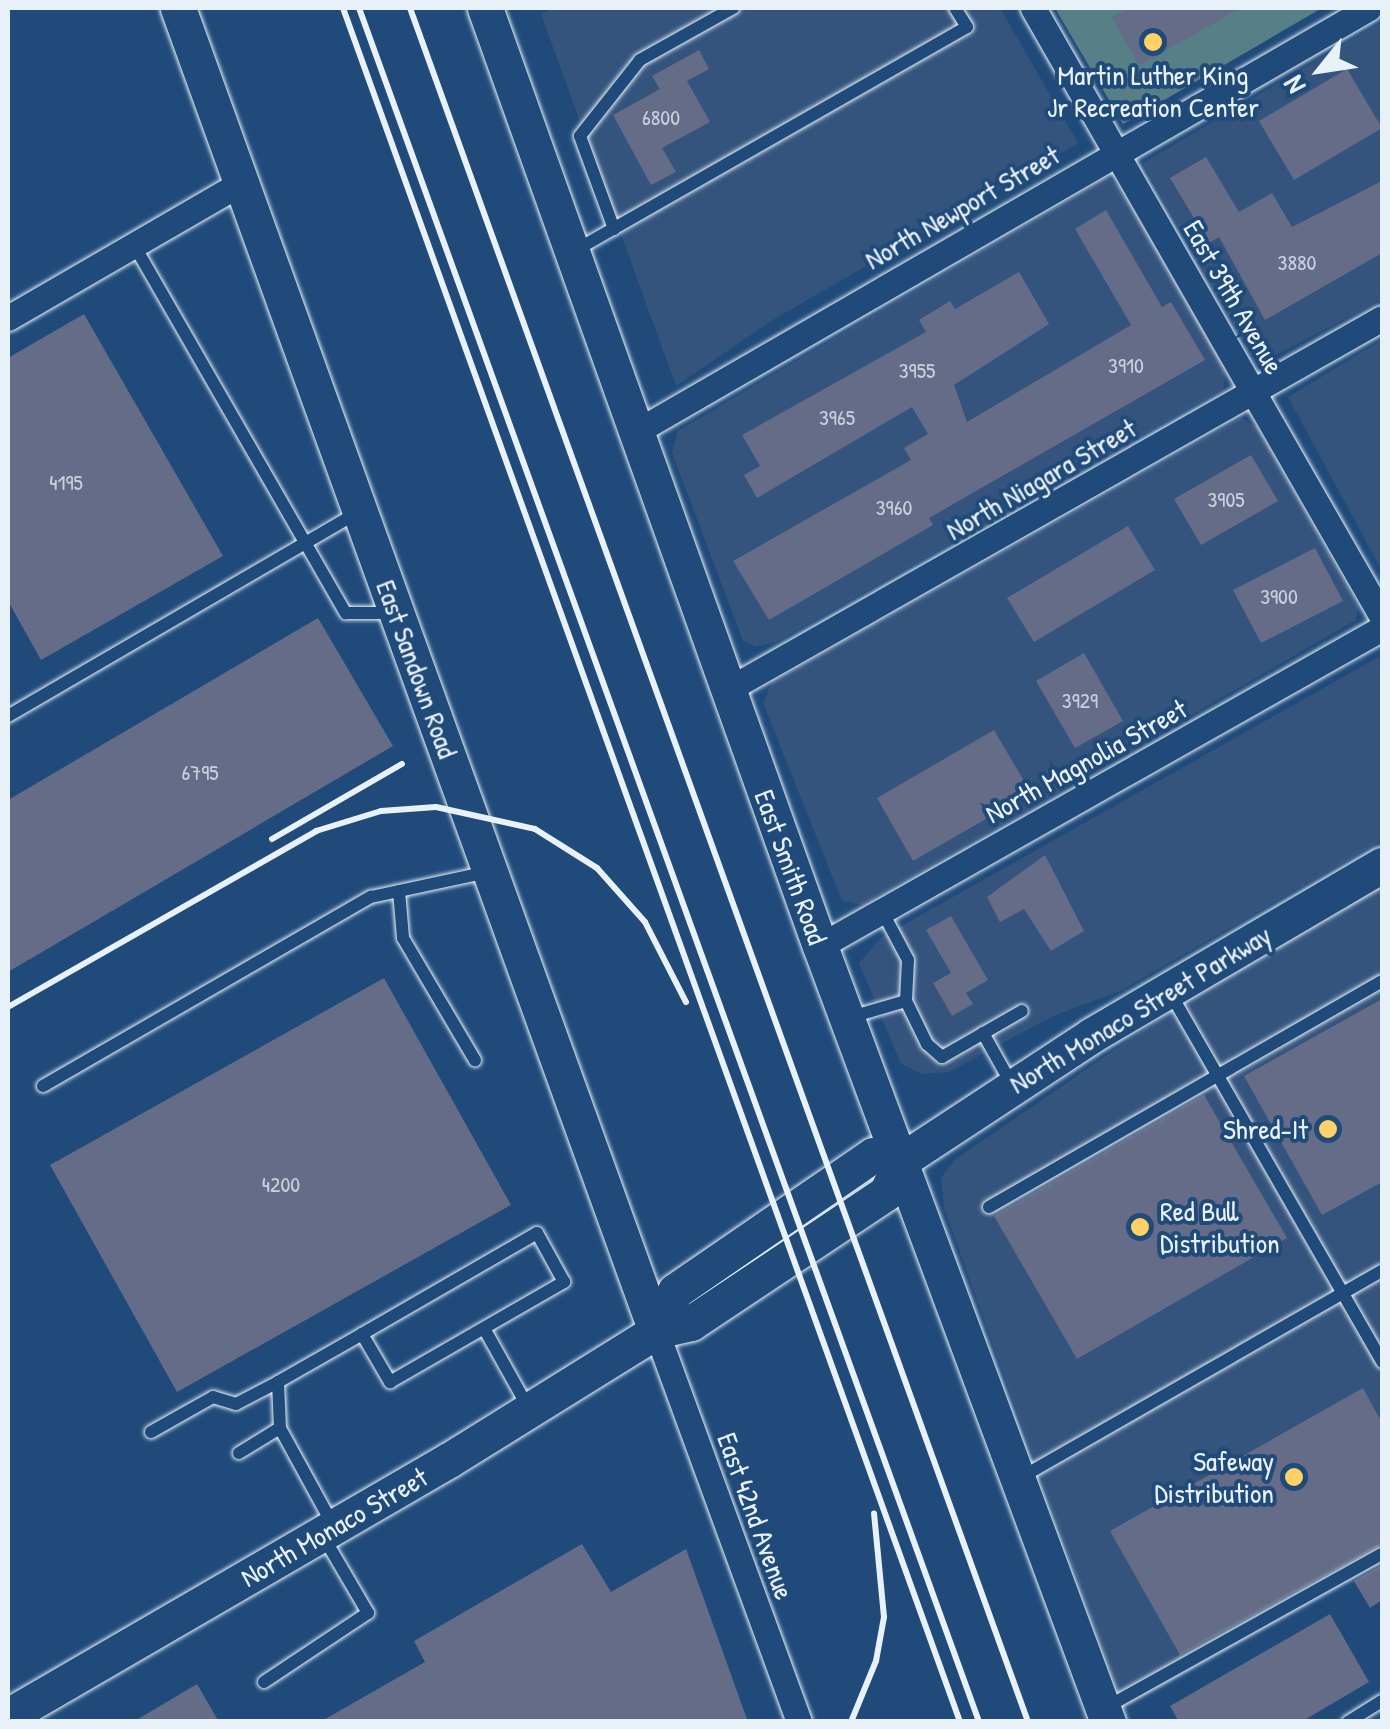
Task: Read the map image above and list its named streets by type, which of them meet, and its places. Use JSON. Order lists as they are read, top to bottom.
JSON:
{
  "streets": {
    "street": [
      "North Newport Street",
      "East 39th Avenue",
      "North Niagara Street",
      "East Sandown Road",
      "North Magnolia Street",
      "East Smith Road",
      "North Monaco Street Parkway",
      "East 42nd Avenue",
      "North Monaco Street"
    ]
  },
  "crossings": [
    ["North Newport Street", "East 39th Avenue"],
    ["North Newport Street", "East Smith Road"],
    ["East 39th Avenue", "North Niagara Street"],
    ["North Niagara Street", "East Smith Road"],
    ["East Sandown Road", "East 42nd Avenue"],
    ["East Sandown Road", "North Monaco Street"],
    ["North Magnolia Street", "East Smith Road"],
    ["East Smith Road", "North Monaco Street Parkway"],
    ["East Smith Road", "North Monaco Street"],
    ["North Monaco Street Parkway", "North Monaco Street"],
    ["East 42nd Avenue", "North Monaco Street"]
  ],
  "places": [
    "Martin Luther King Jr Recreation Center",
    "Shred-It",
    "Red Bull Distribution",
    "Safeway Distribution"
  ],
  "house_numbers": [
    "6800",
    "3880",
    "3910",
    "3955",
    "3965",
    "4195",
    "3905",
    "3960",
    "3900",
    "3929",
    "6795",
    "4200"
  ],
  "north": "bottom left"
}
